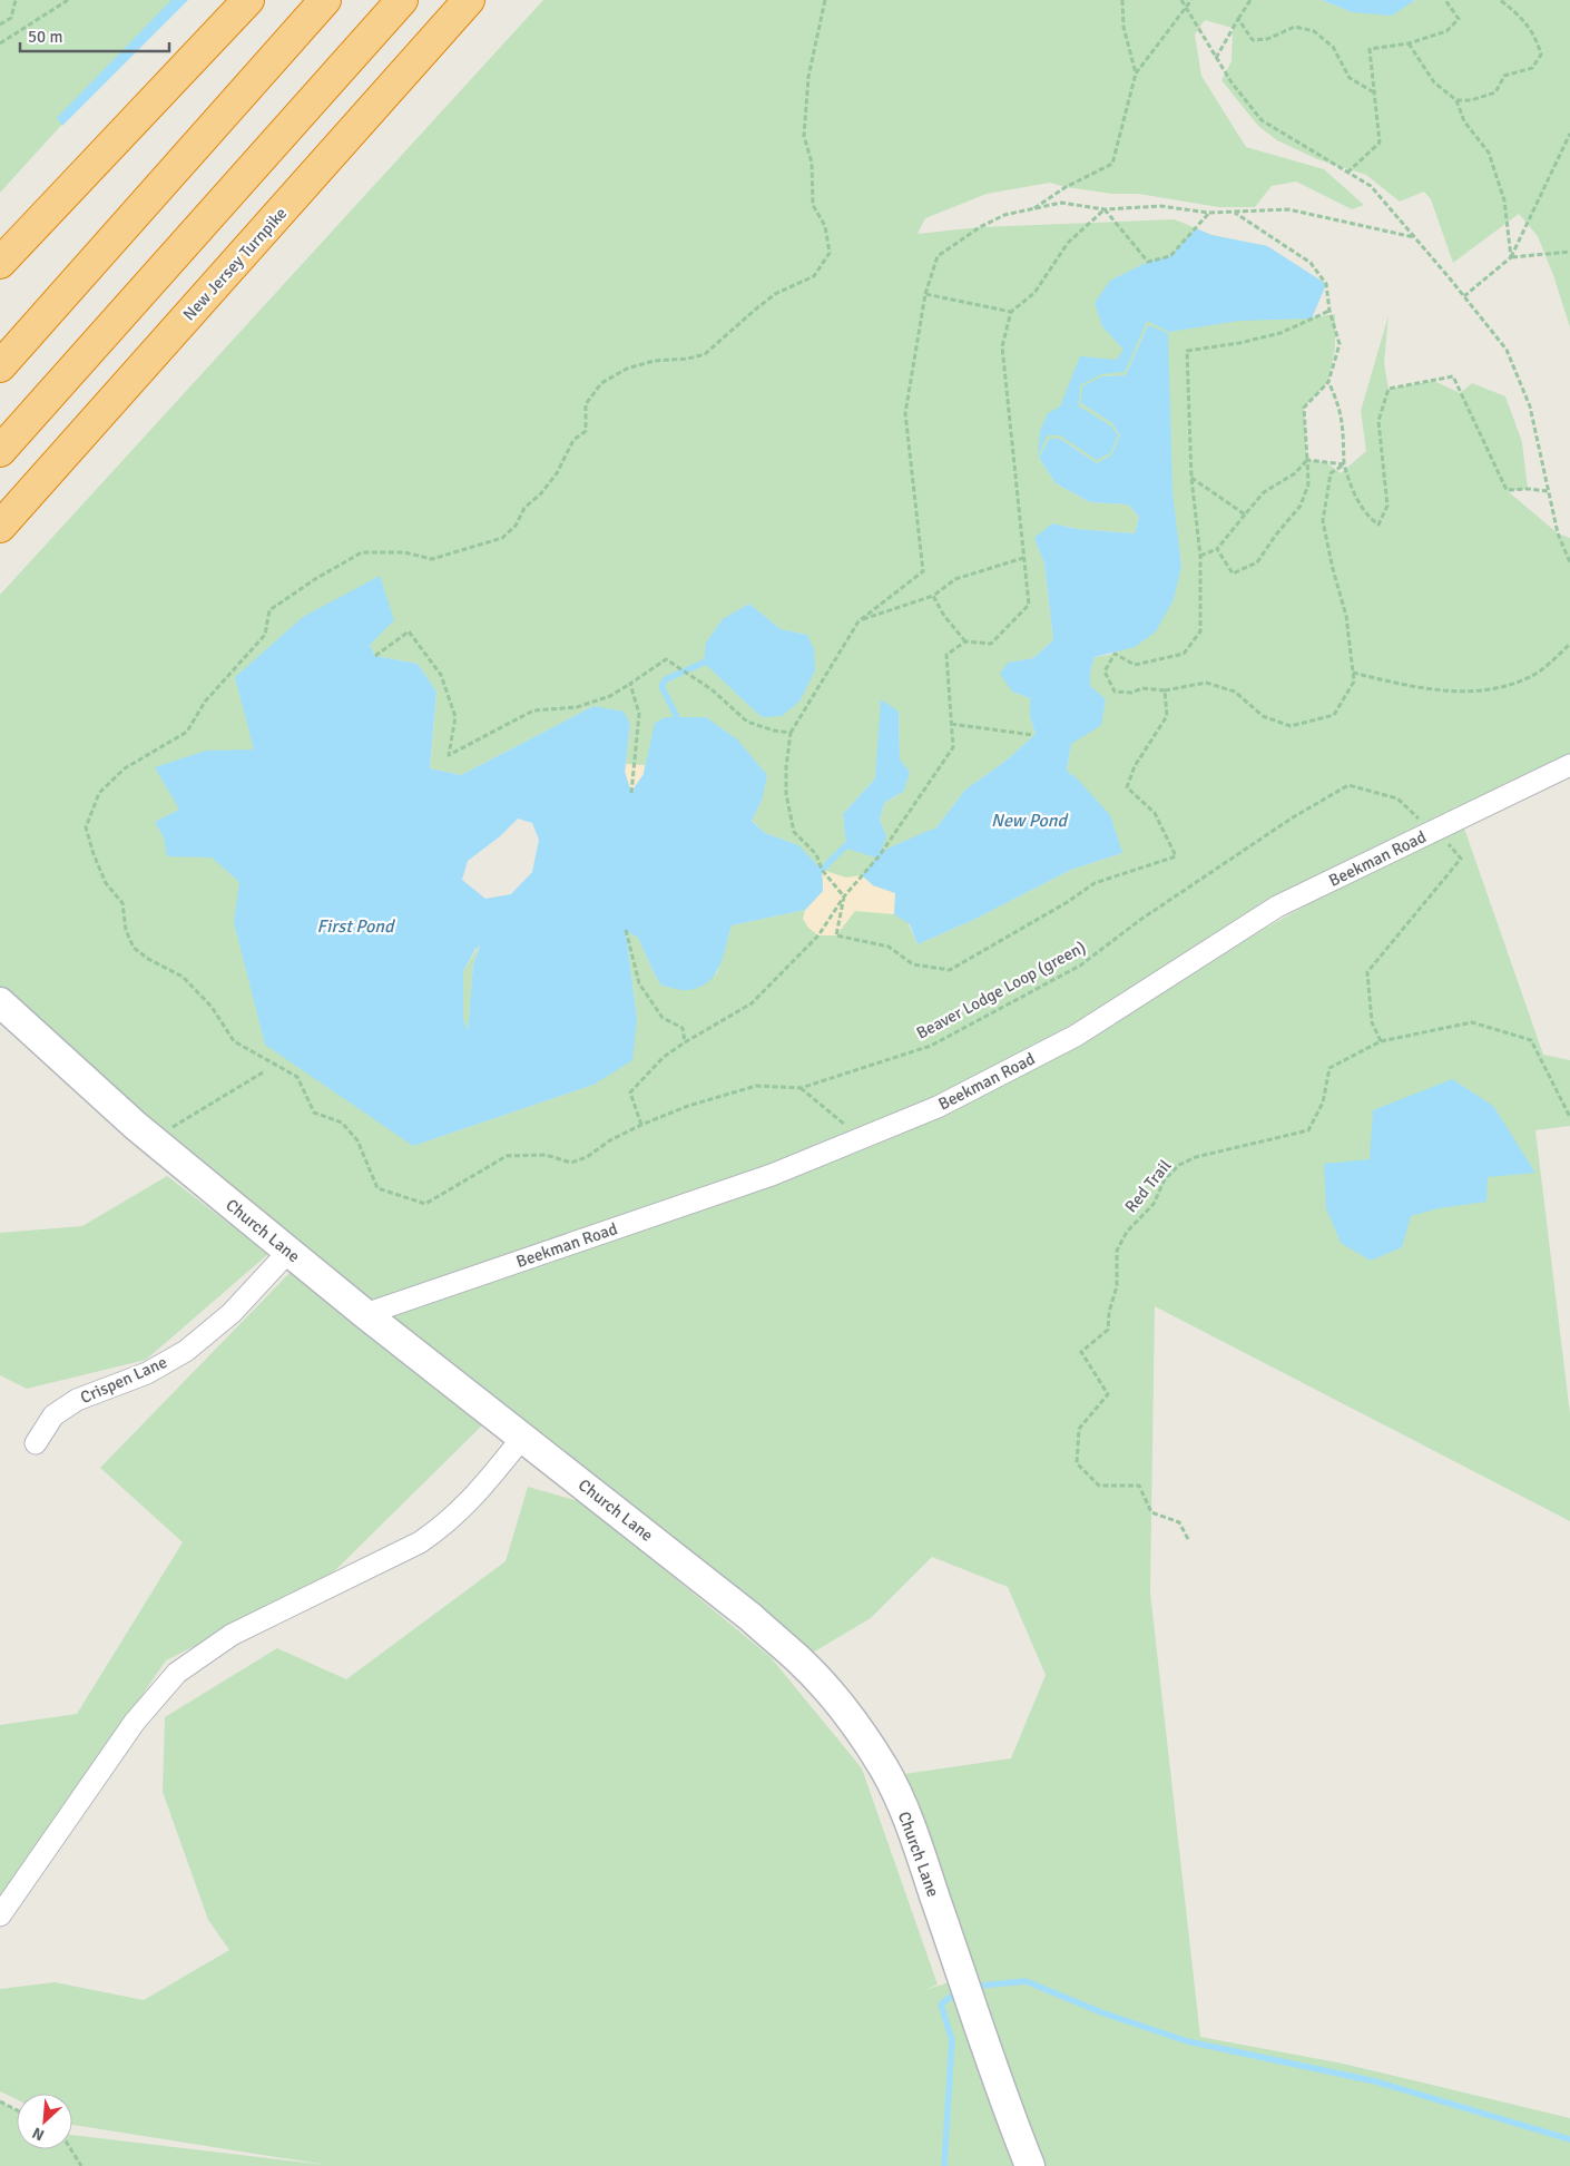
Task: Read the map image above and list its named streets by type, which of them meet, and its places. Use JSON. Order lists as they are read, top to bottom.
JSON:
{
  "streets": {
    "highway": ["New Jersey Turnpike"],
    "street": ["Beekman Road", "Church Lane", "Crispen Lane"],
    "path": ["Beaver Lodge Loop (green)", "Red Trail"]
  },
  "crossings": [
    ["Beekman Road", "Beaver Lodge Loop (green)"],
    ["Beekman Road", "Church Lane"],
    ["Beaver Lodge Loop (green)", "Red Trail"],
    ["Church Lane", "Crispen Lane"]
  ],
  "water": ["New Pond", "First Pond"],
  "scale_bar": "50 m",
  "north": "bottom left"
}
